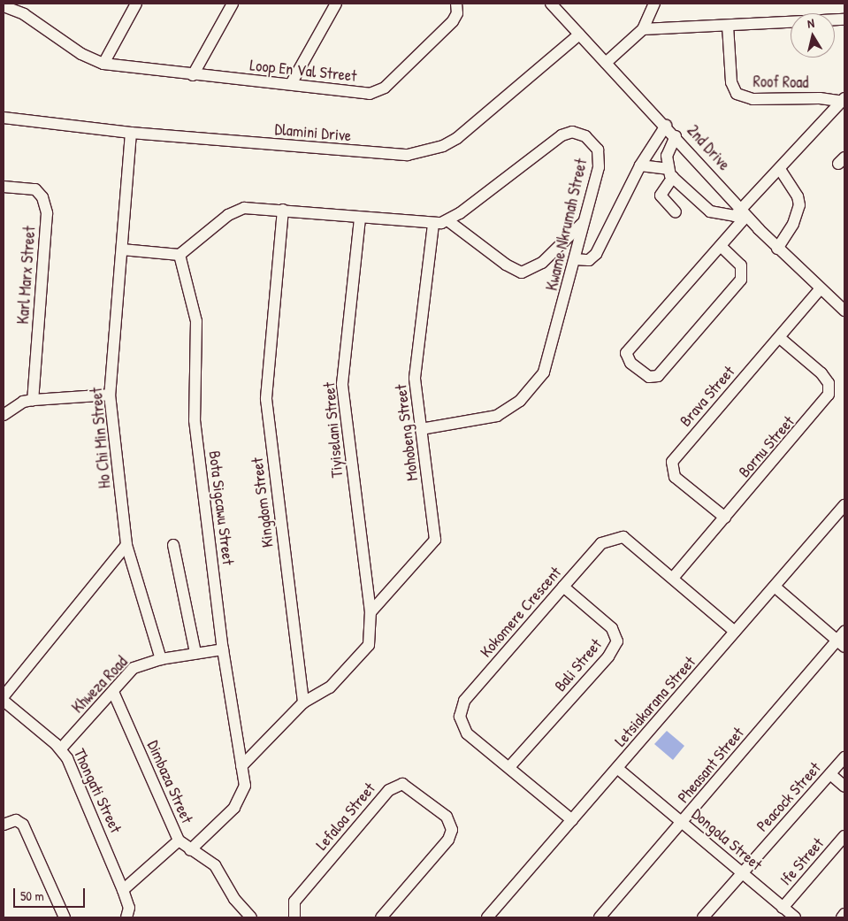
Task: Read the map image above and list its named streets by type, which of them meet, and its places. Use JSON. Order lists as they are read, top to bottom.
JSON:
{
  "streets": {
    "street": [
      "Loop En Val Street",
      "Roof Road",
      "Dlamini Drive",
      "2nd Drive",
      "Kwame Nkrumah Street",
      "Karl Marx Street",
      "Brava Street",
      "Tiyiselani Street",
      "Mohobeng Street",
      "Ho Chi Min Street",
      "Bornu Street",
      "Kingdom Street",
      "Bota Sigcawu Street",
      "Kokomere Crescent",
      "Bali Street",
      "Khweza Road",
      "Letsiakarana Street",
      "Pheasant Street",
      "Dimbaza Street",
      "Thongati Street",
      "Peacock Street",
      "Lefaloa Street",
      "Dongola Street",
      "Ife Street"
    ]
  },
  "crossings": [
    ["Dlamini Drive", "2nd Drive"],
    ["Dlamini Drive", "Ho Chi Min Street"],
    ["2nd Drive", "Brava Street"],
    ["Kwame Nkrumah Street", "Tiyiselani Street"],
    ["Kwame Nkrumah Street", "Mohobeng Street"],
    ["Kwame Nkrumah Street", "Kingdom Street"],
    ["Kwame Nkrumah Street", "Bota Sigcawu Street"],
    ["Brava Street", "Bornu Street"],
    ["Tiyiselani Street", "Mohobeng Street"],
    ["Tiyiselani Street", "Kingdom Street"],
    ["Ho Chi Min Street", "Khweza Road"],
    ["Bornu Street", "Kokomere Crescent"],
    ["Bota Sigcawu Street", "Khweza Road"],
    ["Kokomere Crescent", "Bali Street"],
    ["Kokomere Crescent", "Letsiakarana Street"],
    ["Khweza Road", "Dimbaza Street"],
    ["Khweza Road", "Thongati Street"],
    ["Letsiakarana Street", "Dongola Street"],
    ["Pheasant Street", "Dongola Street"],
    ["Dimbaza Street", "Thongati Street"],
    ["Peacock Street", "Dongola Street"],
    ["Dongola Street", "Ife Street"]
  ],
  "scale_bar": "50 m",
  "north": "top"
}
